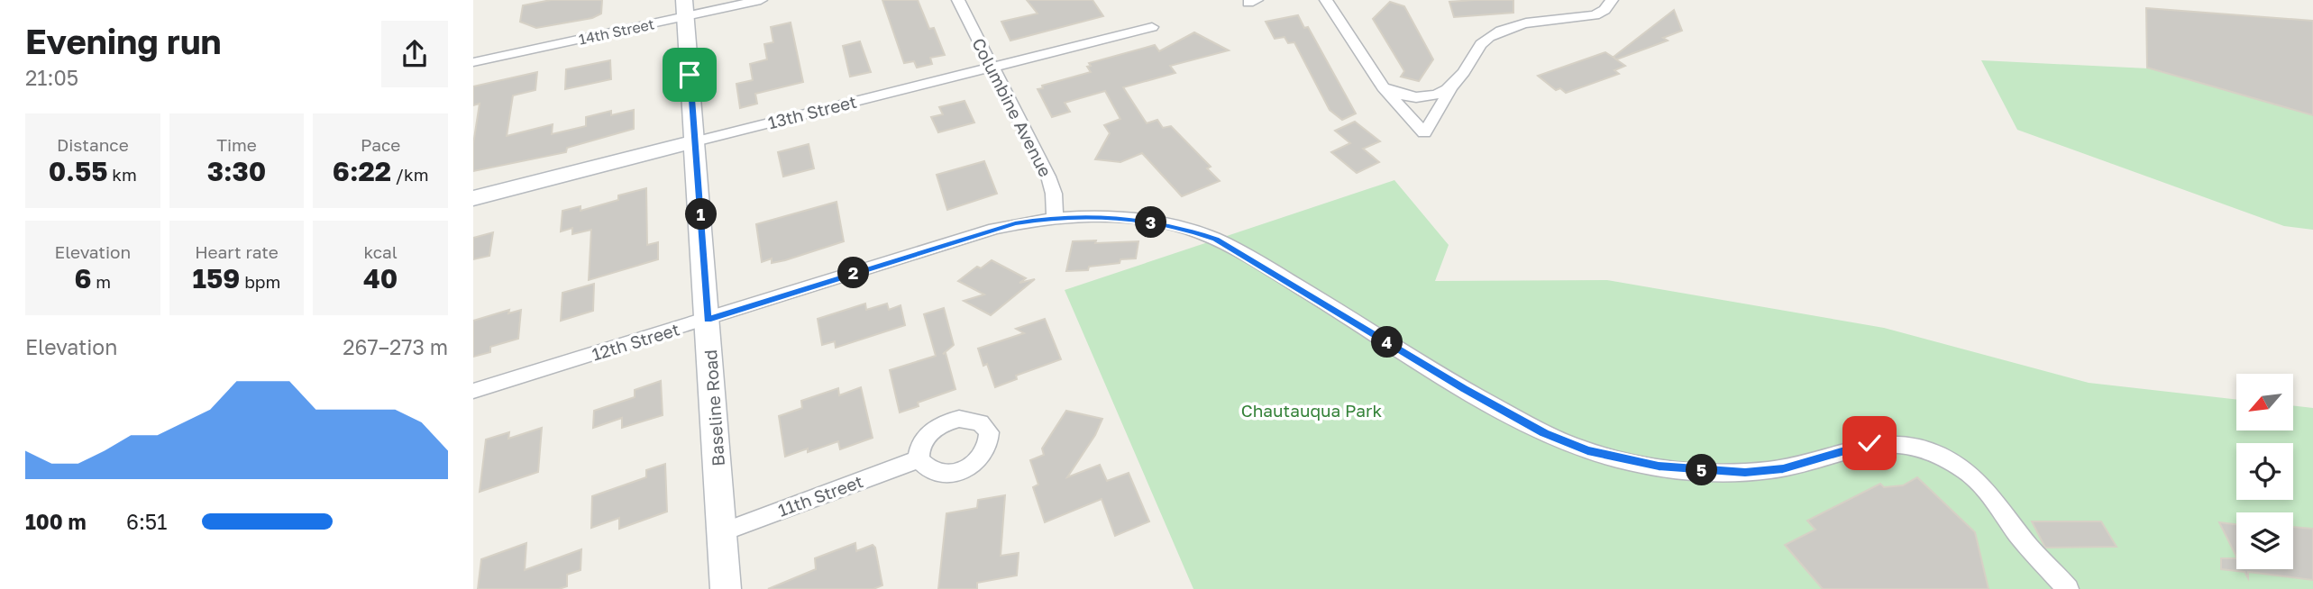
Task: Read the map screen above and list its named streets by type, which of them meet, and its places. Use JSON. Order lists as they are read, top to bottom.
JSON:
{
  "streets": {
    "street": [
      "14th Street",
      "Columbine Avenue",
      "13th Street",
      "12th Street",
      "Baseline Road",
      "11th Street"
    ]
  },
  "crossings": [
    ["14th Street", "Baseline Road"],
    ["Columbine Avenue", "13th Street"],
    ["Columbine Avenue", "12th Street"],
    ["13th Street", "Baseline Road"],
    ["12th Street", "Baseline Road"],
    ["Baseline Road", "11th Street"]
  ],
  "parks": ["Chautauqua Park"],
  "north": "bottom left",
  "page": {
    "heading": ["Evening run", "21:05"],
    "stats": [
      ["Distance", "0.55 km"],
      ["Time", "3:30"],
      ["Pace", "6:22 /km"],
      ["Elevation", "6 m"],
      ["Heart rate", "159 bpm"],
      ["kcal", "40"]
    ],
    "pins": [
      "1",
      "3",
      "2",
      "4",
      "5"
    ],
    "chart": ["Elevation", "267–273 m"],
    "list": [
      {
        "name": "100 m",
        "note": "6:51"
      }
    ]
  }
}
